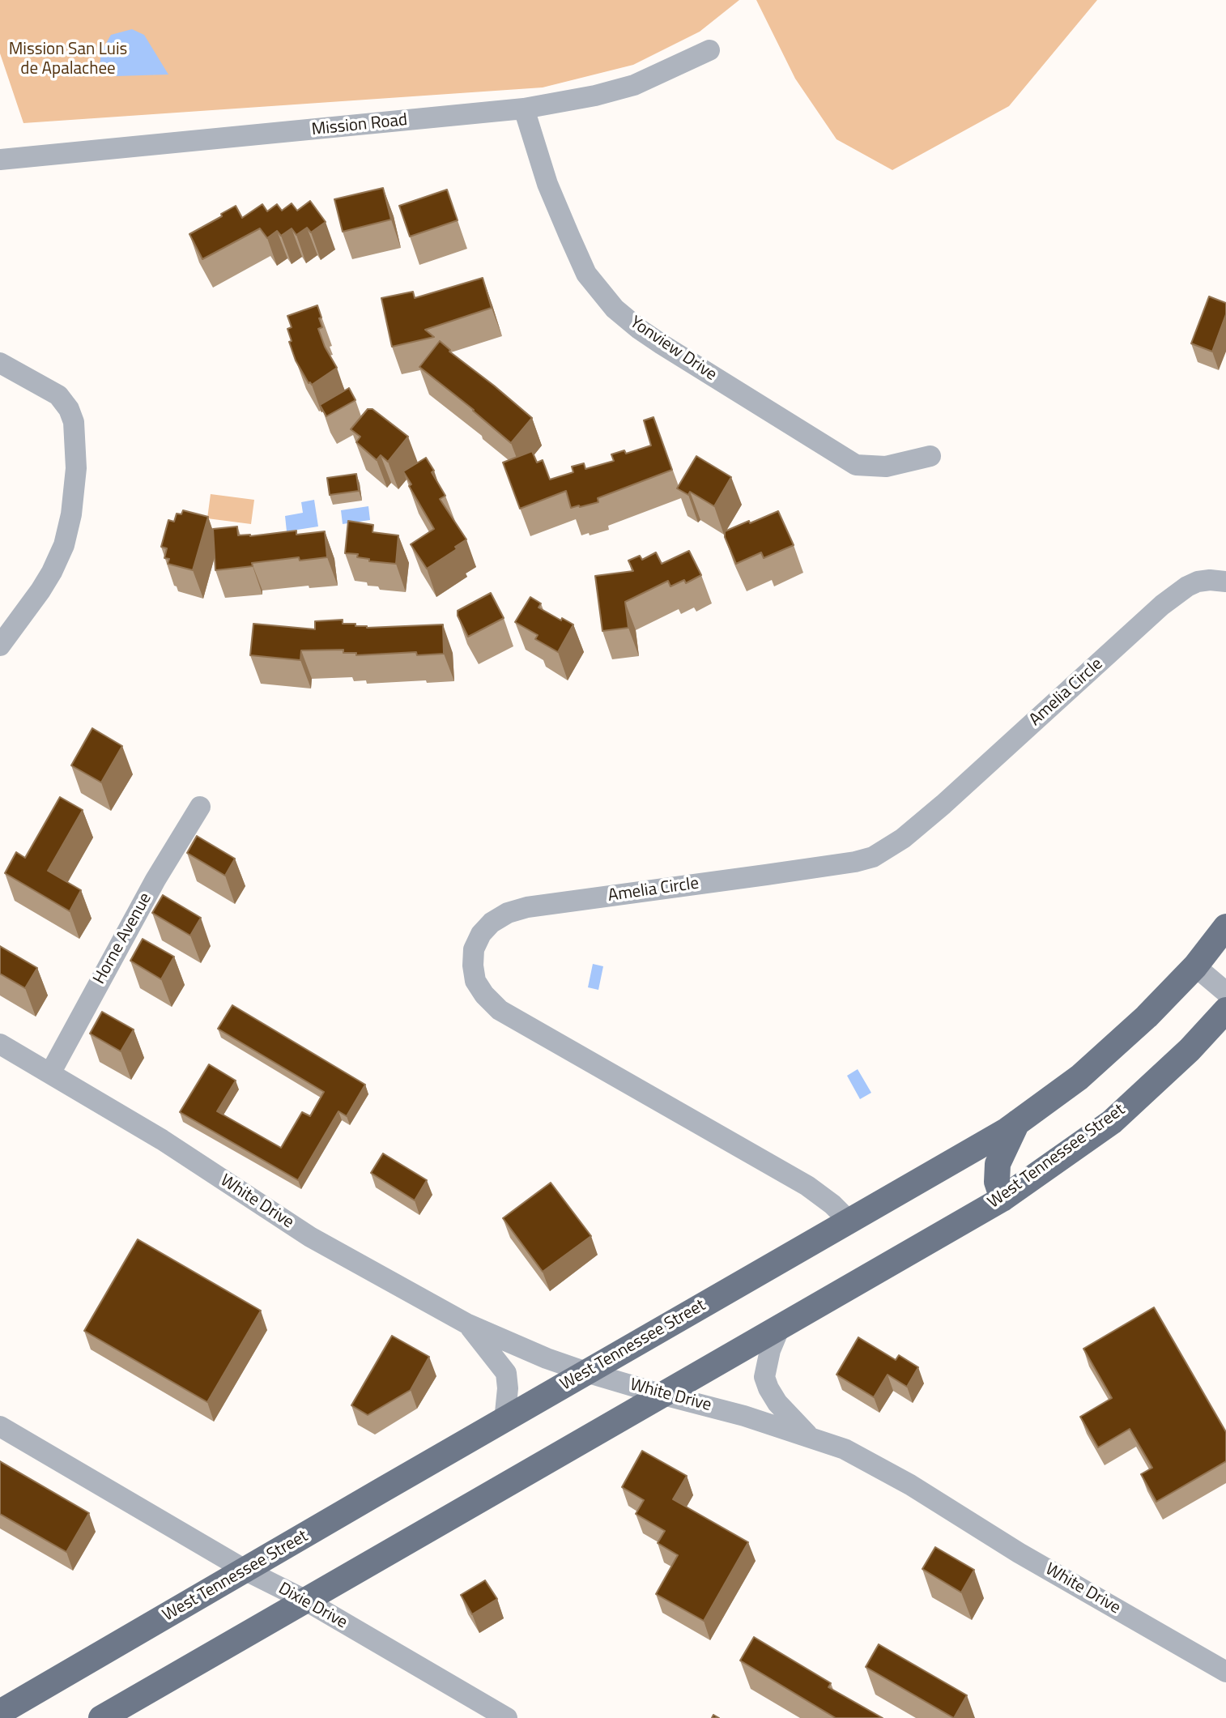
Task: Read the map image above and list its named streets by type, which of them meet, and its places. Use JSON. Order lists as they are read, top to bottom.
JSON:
{
  "streets": {
    "main road": ["West Tennessee Street"],
    "street": [
      "Mission Road",
      "Yonview Drive",
      "Amelia Circle",
      "Horne Avenue",
      "White Drive",
      "Dixie Drive"
    ]
  },
  "crossings": [
    ["Mission Road", "Yonview Drive"],
    ["Amelia Circle", "West Tennessee Street"],
    ["Horne Avenue", "White Drive"],
    ["West Tennessee Street", "White Drive"],
    ["West Tennessee Street", "Dixie Drive"]
  ],
  "parks": ["Mission San Luis de Apalachee"]
}
